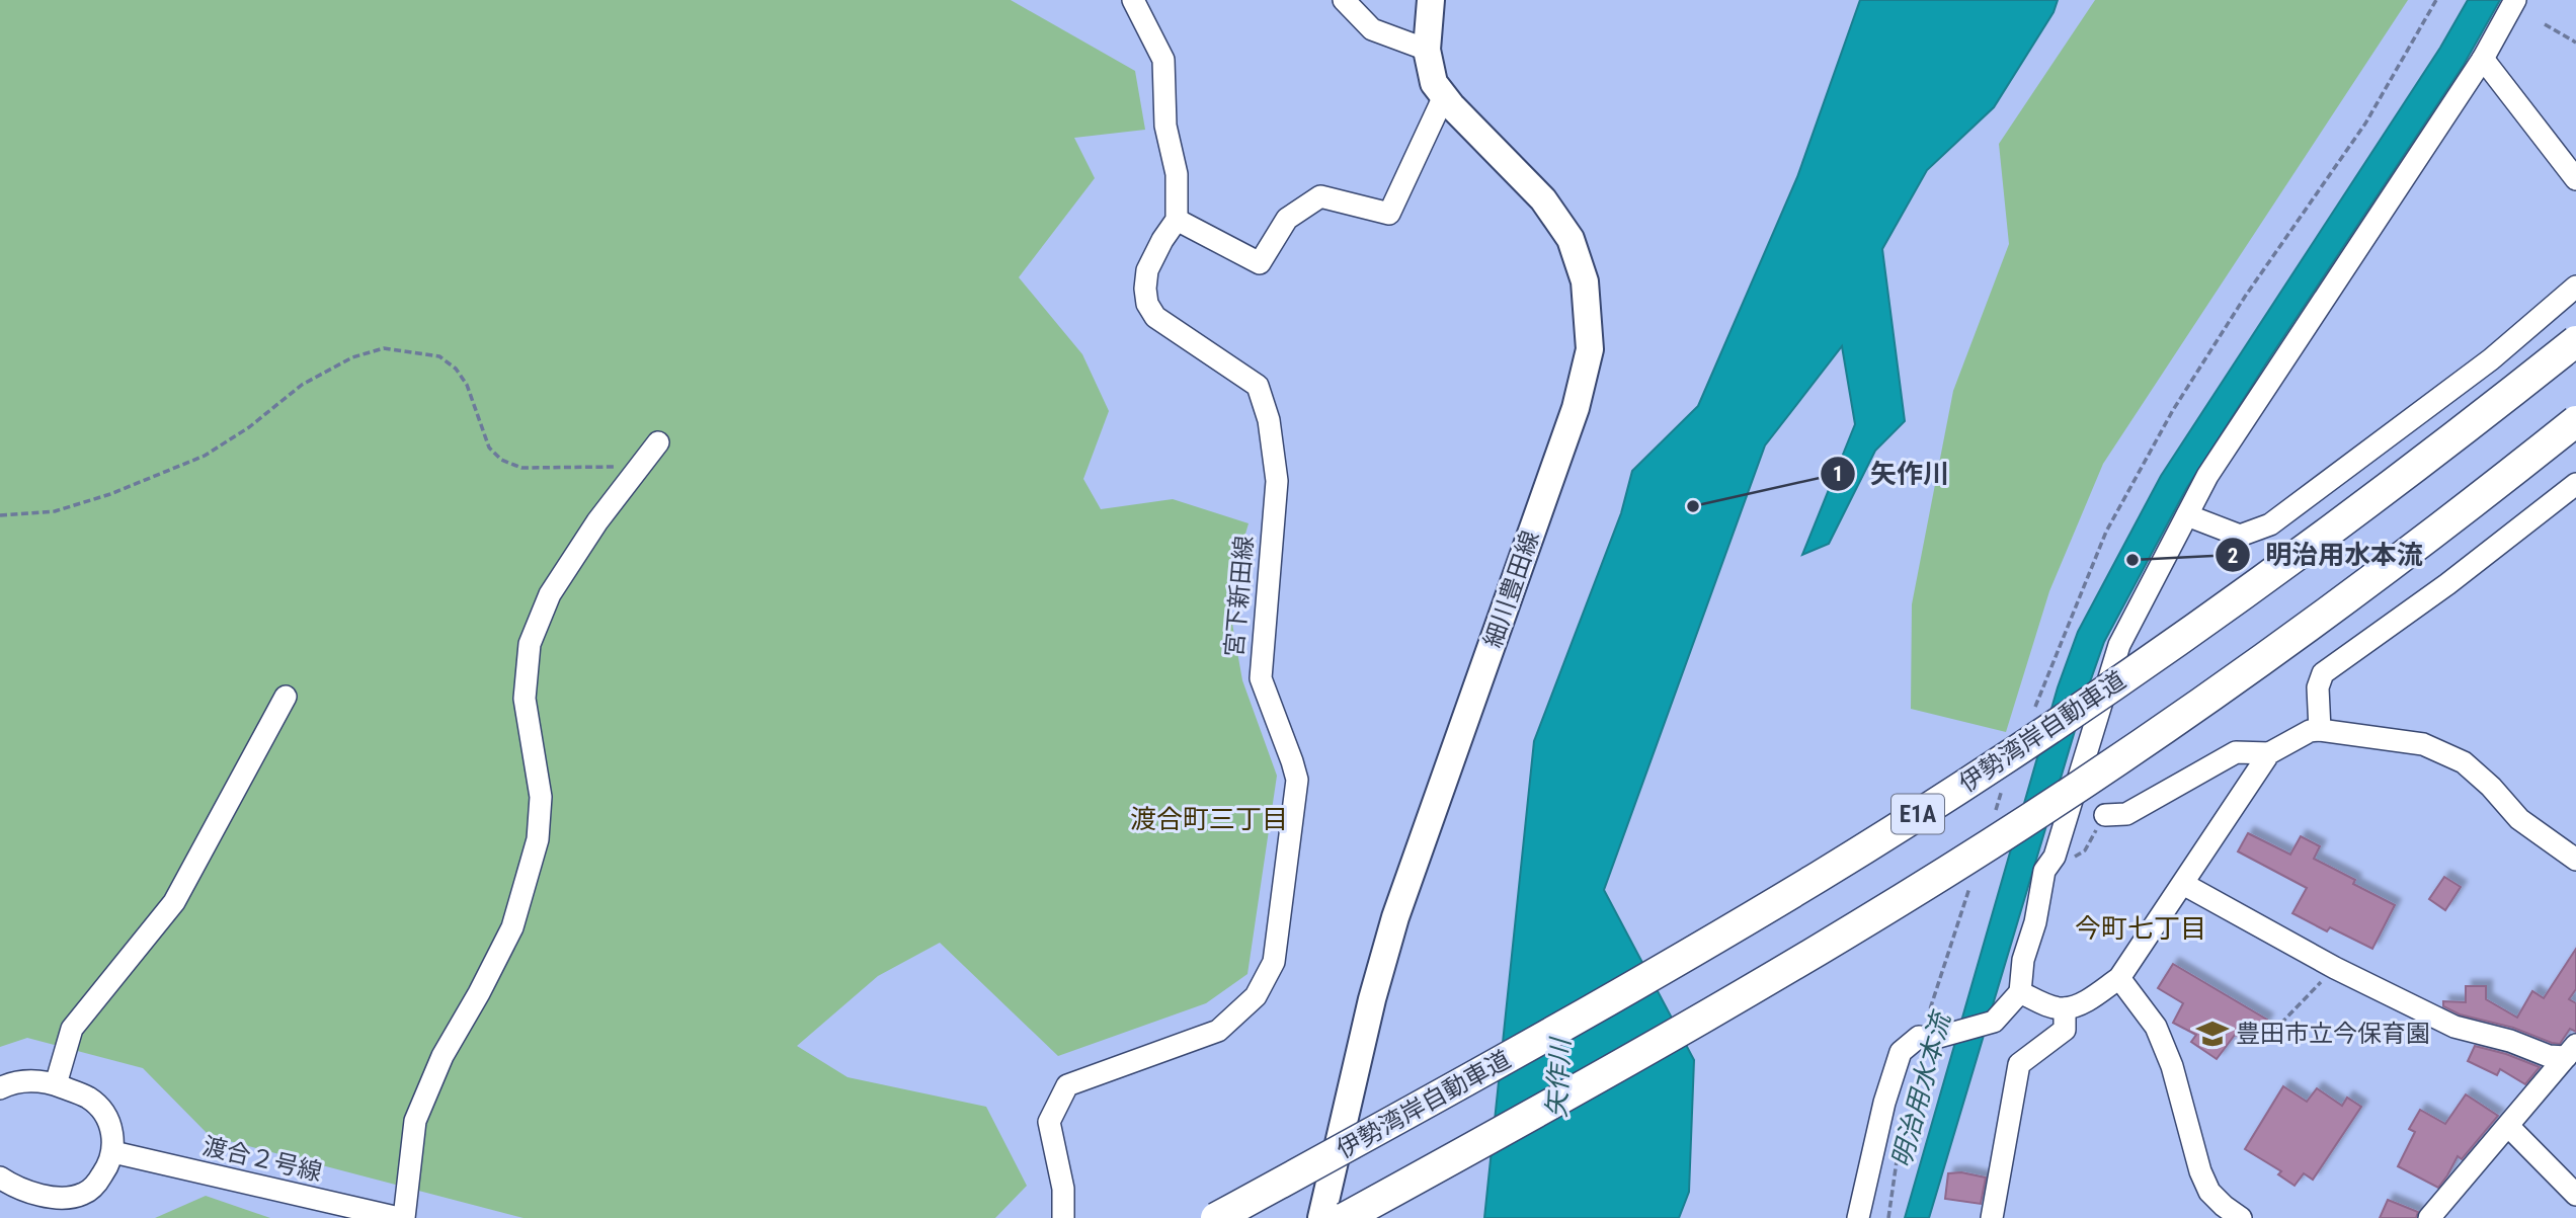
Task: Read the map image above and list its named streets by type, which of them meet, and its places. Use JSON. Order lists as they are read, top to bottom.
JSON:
{
  "streets": {
    "highway": ["伊勢湾岸自動車道", "E1A"],
    "main road": ["細川豊田線"],
    "street": ["宮下新田線", "渡合２号線"]
  },
  "districts": ["渡合町三丁目", "今町七丁目"],
  "water": ["矢作川", "明治用水本流"],
  "places": {
    "other": ["矢作川", "明治用水本流"],
    "school or university": ["豊田市立今保育園"]
  }
}
